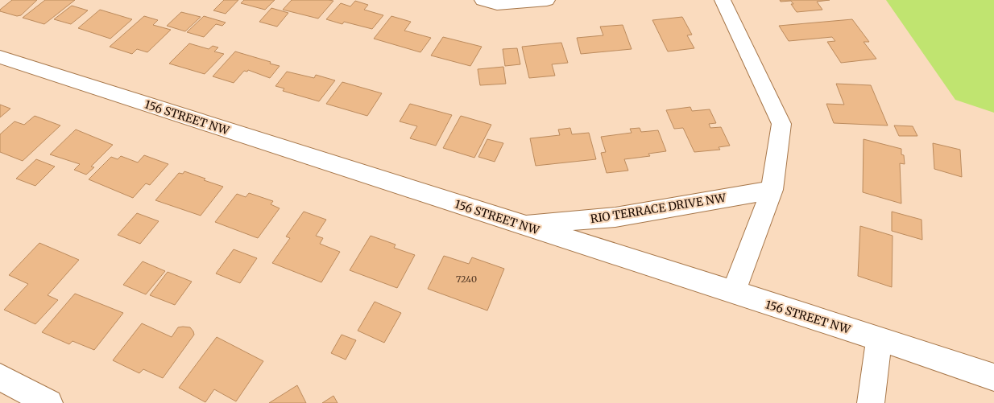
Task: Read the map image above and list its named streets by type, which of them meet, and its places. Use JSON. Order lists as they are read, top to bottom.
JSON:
{
  "streets": {
    "street": ["156 STREET NW", "RIO TERRACE DRIVE NW"]
  },
  "crossings": [
    ["156 STREET NW", "RIO TERRACE DRIVE NW"]
  ],
  "house_numbers": ["7240"]
}
